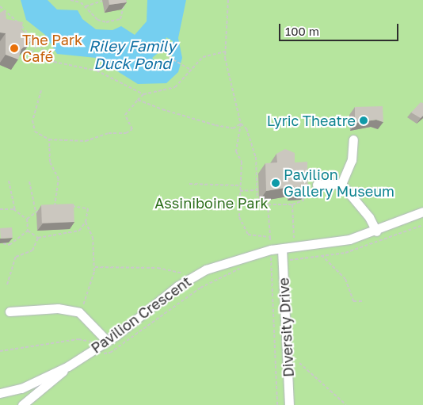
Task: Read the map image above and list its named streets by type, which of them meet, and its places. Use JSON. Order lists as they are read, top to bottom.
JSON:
{
  "streets": {
    "street": ["Pavilion Crescent", "Diversity Drive"]
  },
  "crossings": [
    ["Pavilion Crescent", "Diversity Drive"]
  ],
  "water": ["Riley Family Duck Pond"],
  "parks": ["Assiniboine Park"],
  "places": ["The Park Café", "Lyric Theatre", "Pavilion Gallery Museum"],
  "scale_bar": "100 m"
}
